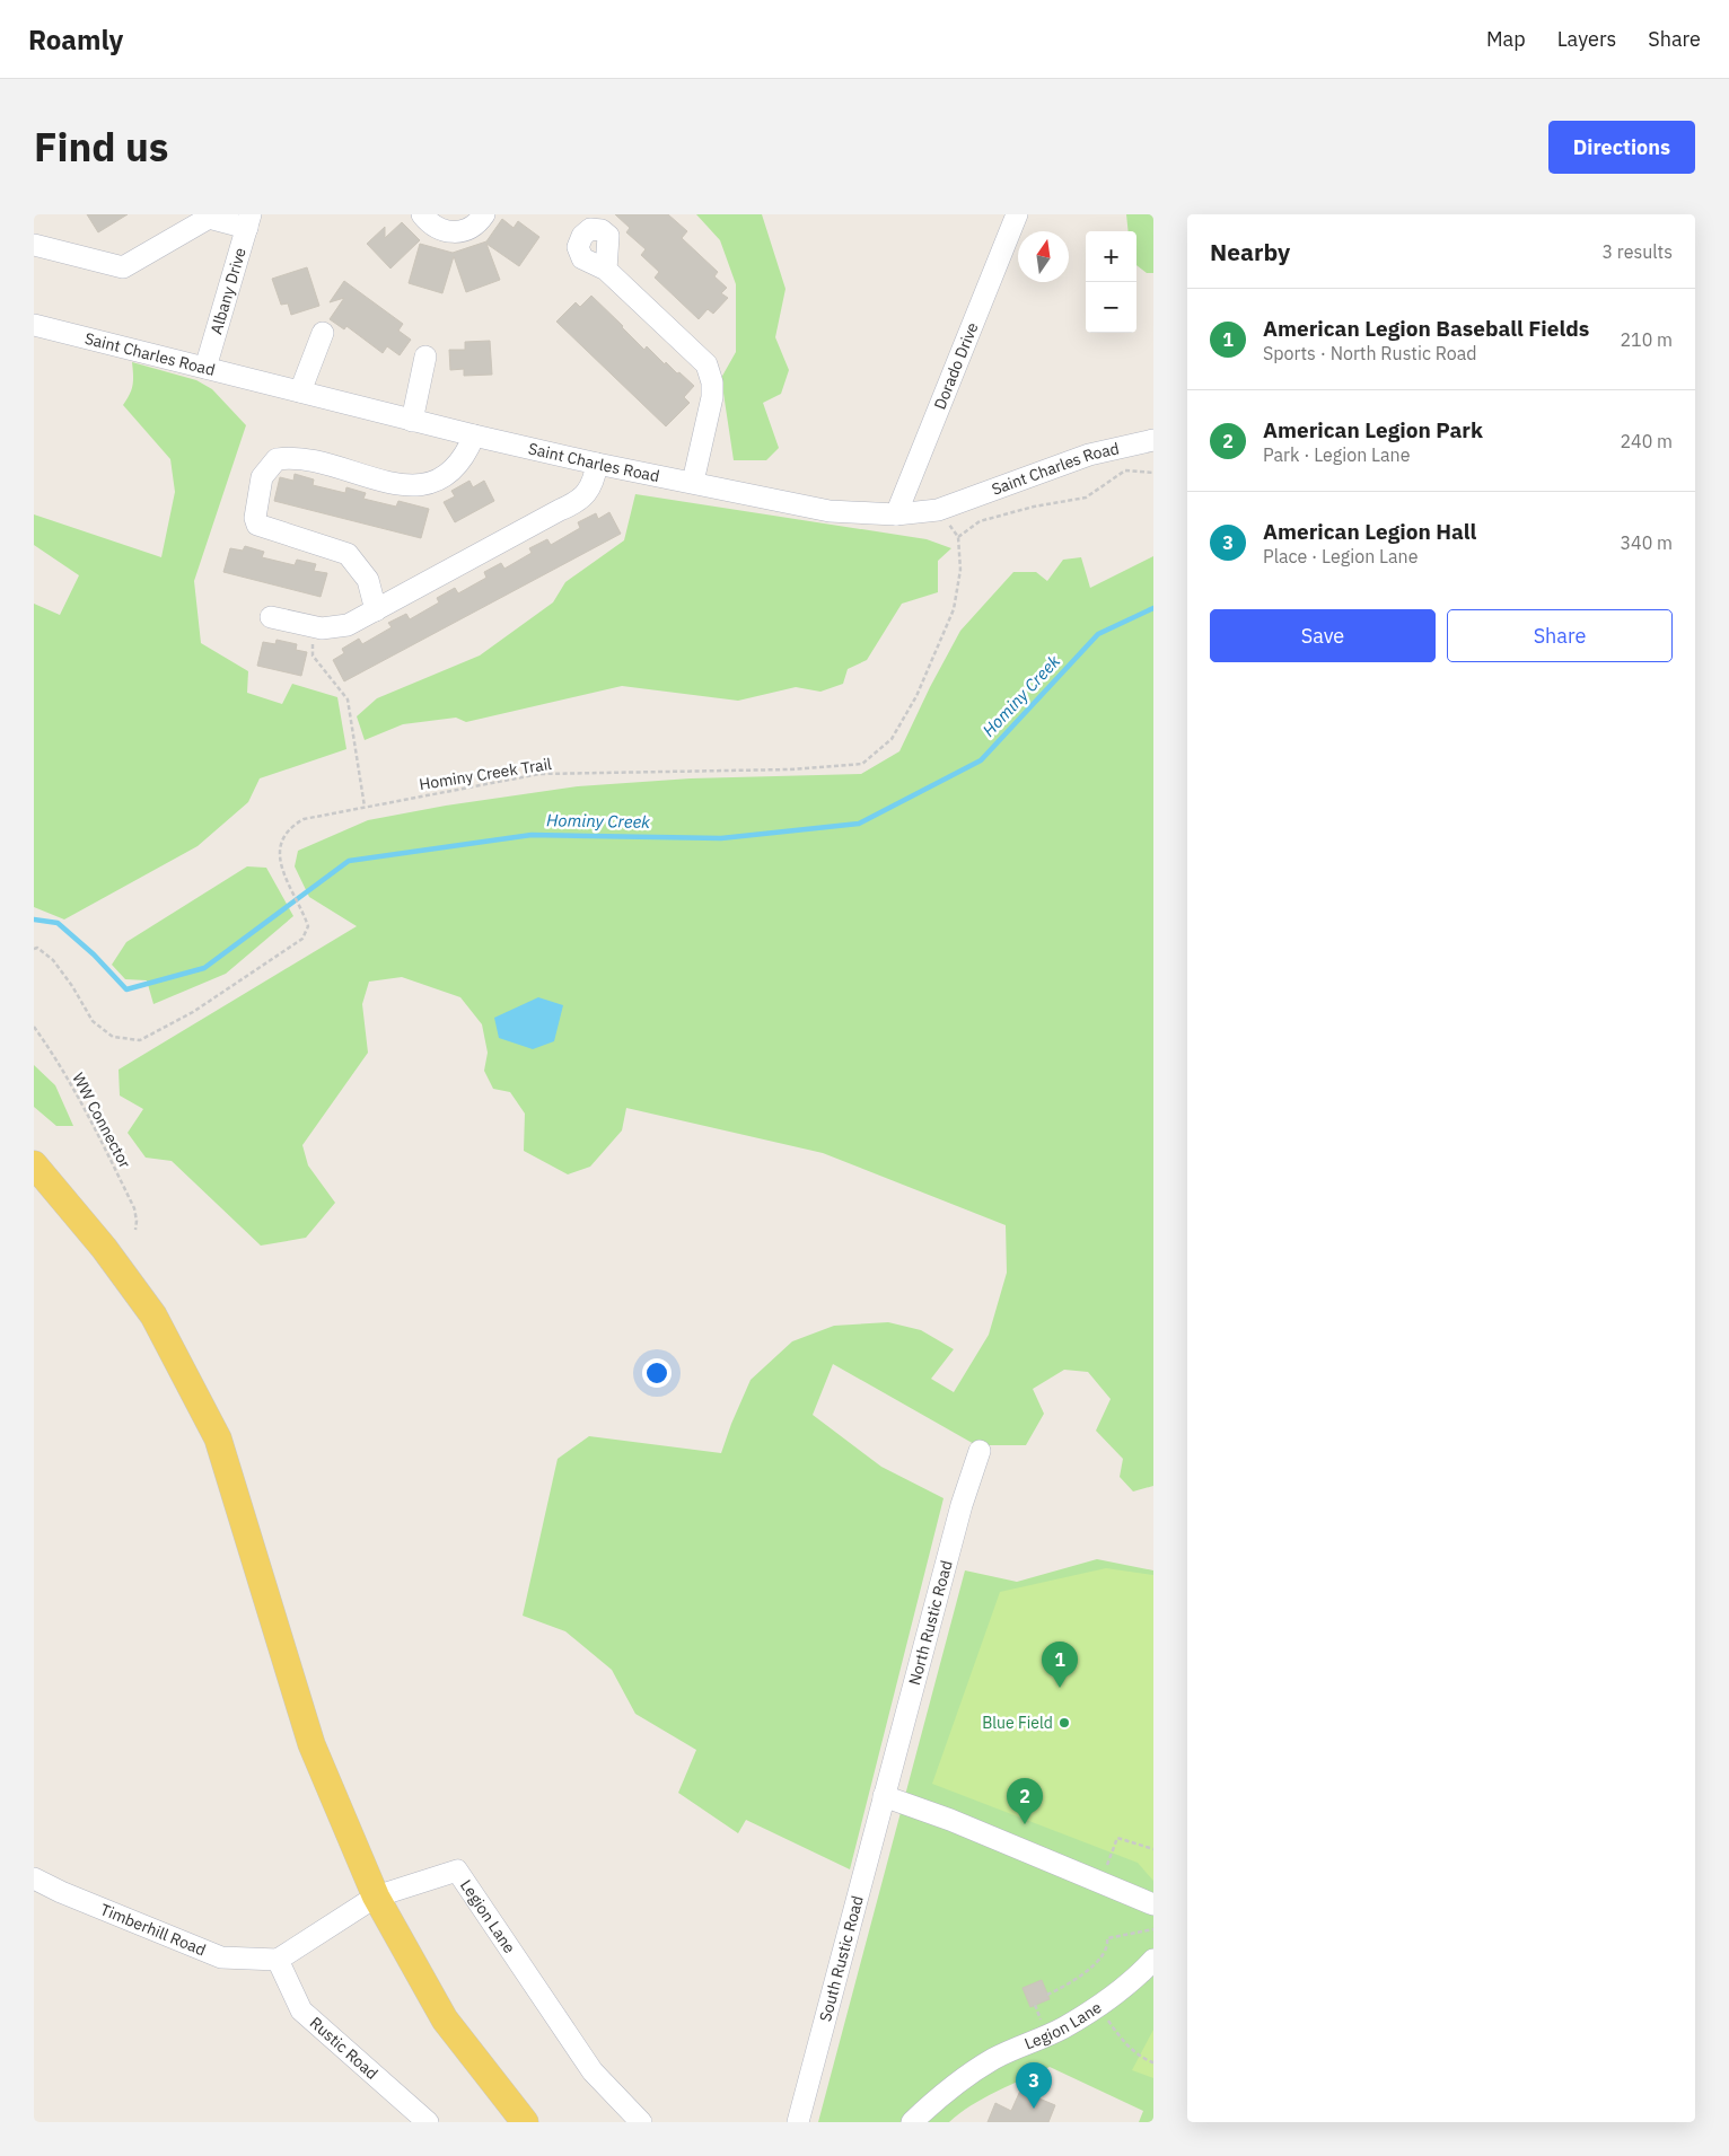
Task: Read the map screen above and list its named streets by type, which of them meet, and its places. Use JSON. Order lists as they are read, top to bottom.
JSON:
{
  "streets": {
    "street": [
      "Albany Drive",
      "Saint Charles Road",
      "Dorado Drive",
      "North Rustic Road",
      "Legion Lane",
      "Timberhill Road",
      "South Rustic Road",
      "Rustic Road"
    ],
    "path": ["Hominy Creek Trail", "WW Connector"]
  },
  "crossings": [
    ["Albany Drive", "Saint Charles Road"],
    ["Saint Charles Road", "Dorado Drive"],
    ["North Rustic Road", "South Rustic Road"],
    ["Legion Lane", "Timberhill Road"],
    ["Legion Lane", "Rustic Road"],
    ["Timberhill Road", "Rustic Road"]
  ],
  "water": ["Hominy Creek"],
  "places": ["Blue Field"],
  "north": "top",
  "page": {
    "header": "Roamly",
    "nav": ["Map", "Layers", "Share"],
    "title": "Find us",
    "buttons": [
      "Directions",
      ["Save", "Share"]
    ],
    "heading": ["Nearby", "3 results"],
    "map_buttons": ["+", "−"],
    "list": [
      {
        "mark": "1",
        "name": "American Legion Baseball Fields",
        "note": "Sports · North Rustic Road",
        "value": "210 m"
      },
      {
        "mark": "2",
        "name": "American Legion Park",
        "note": "Park · Legion Lane",
        "value": "240 m"
      },
      {
        "mark": "3",
        "name": "American Legion Hall",
        "note": "Place · Legion Lane",
        "value": "340 m"
      }
    ],
    "pins": ["1", "2", "3"]
  }
}
